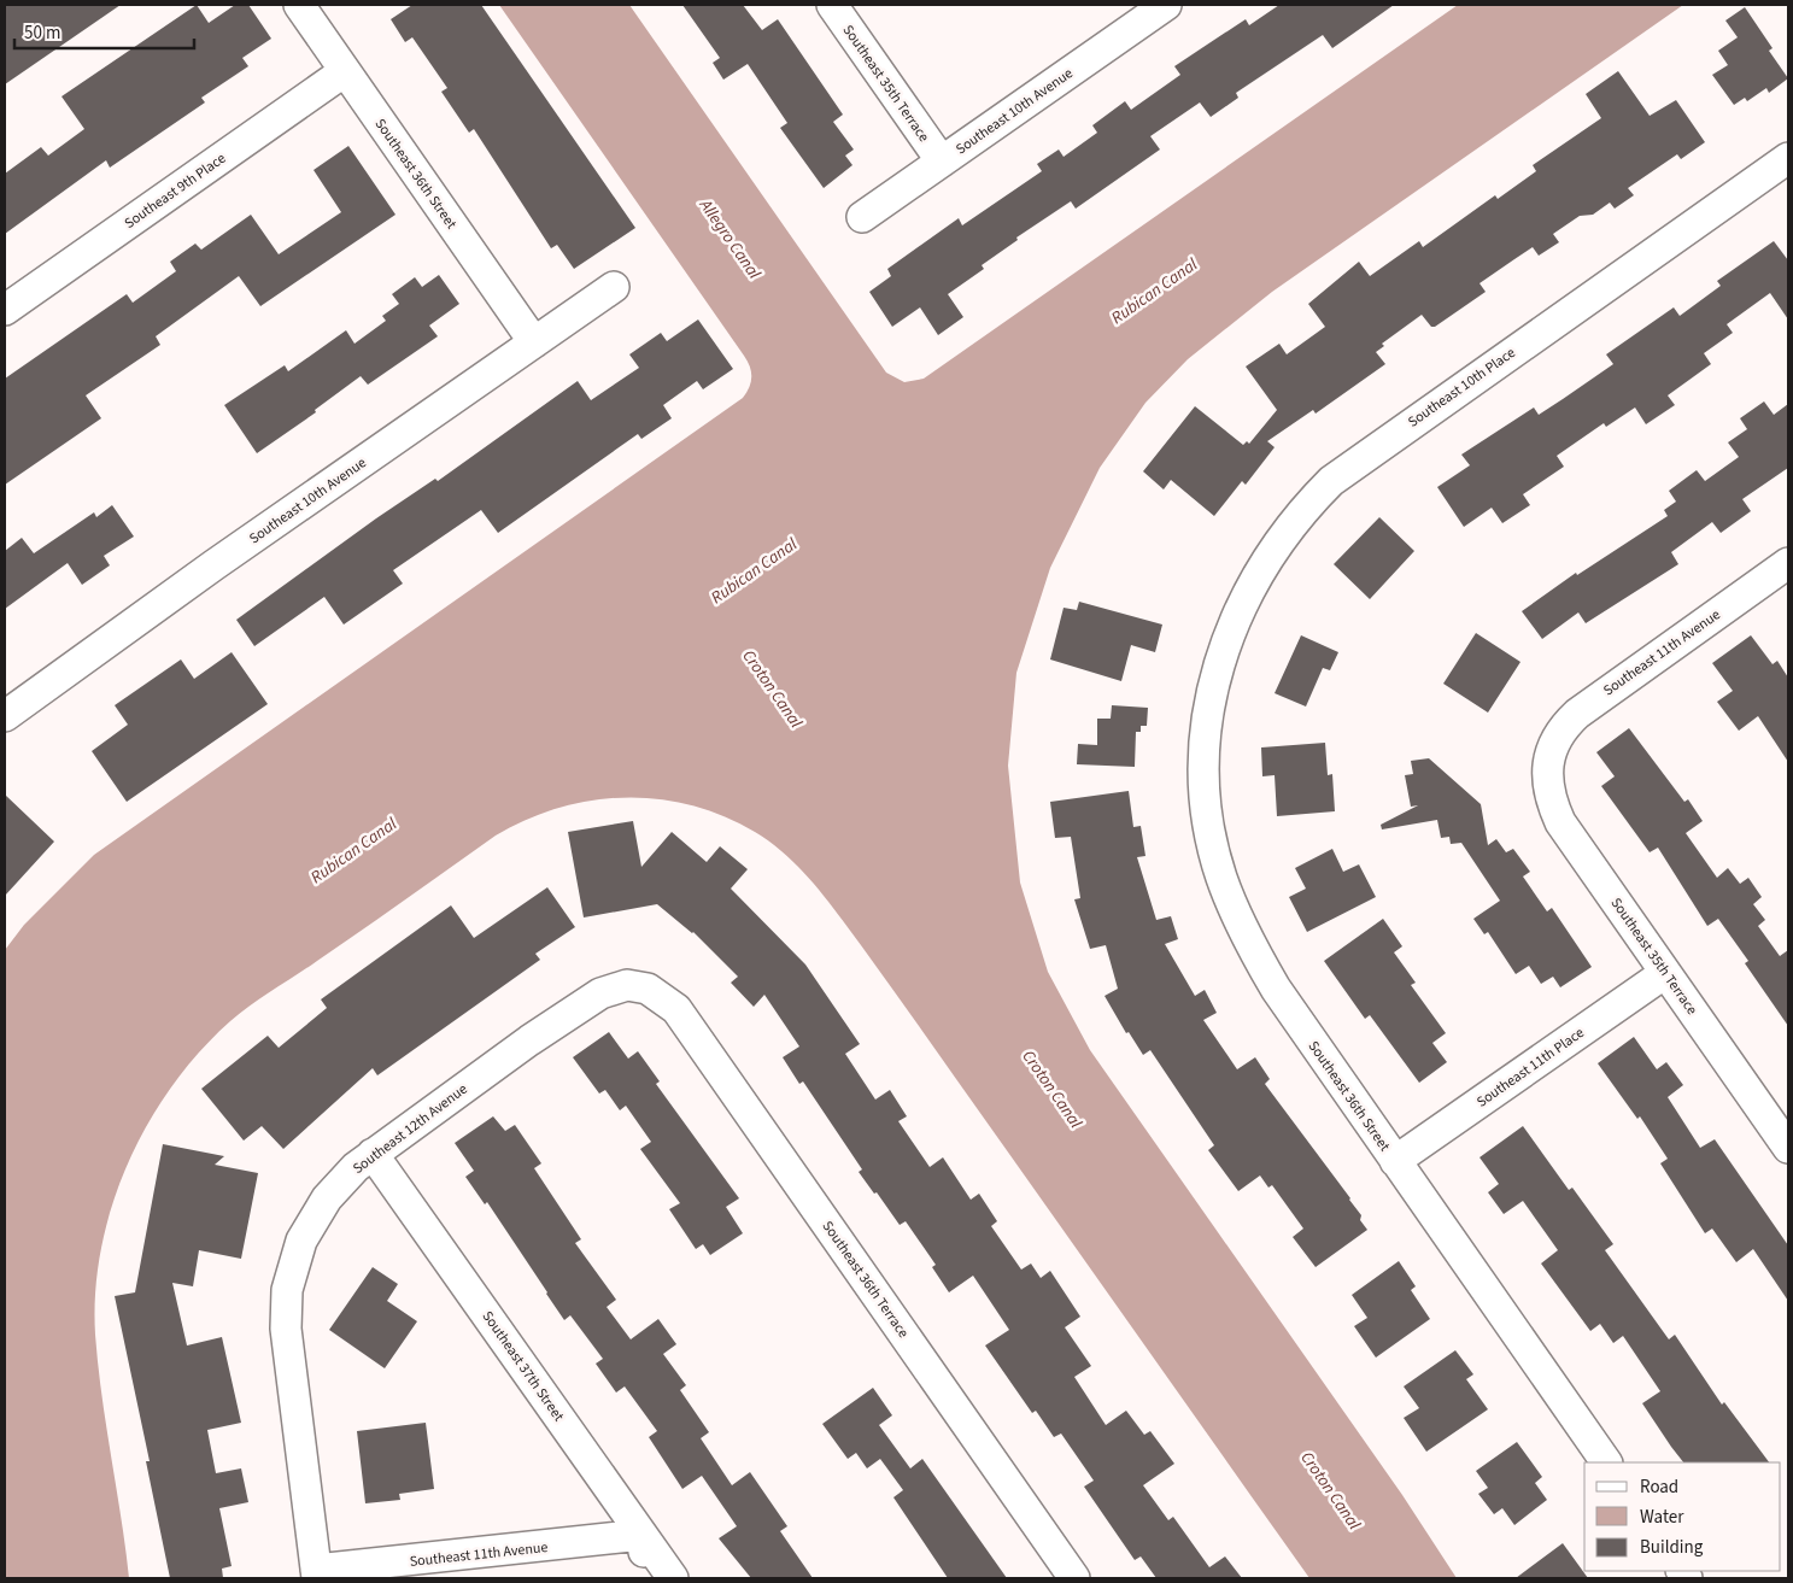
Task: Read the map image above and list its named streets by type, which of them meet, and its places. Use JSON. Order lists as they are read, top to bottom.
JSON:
{
  "streets": {
    "street": [
      "Southeast 35th Terrace",
      "Southeast 10th Avenue",
      "Southeast 36th Street",
      "Southeast 9th Place",
      "Southeast 10th Place",
      "Southeast 11th Avenue",
      "Southeast 11th Place",
      "Southeast 12th Avenue",
      "Southeast 36th Terrace",
      "Southeast 37th Street"
    ]
  },
  "crossings": [
    ["Southeast 35th Terrace", "Southeast 10th Avenue"],
    ["Southeast 35th Terrace", "Southeast 11th Avenue"],
    ["Southeast 35th Terrace", "Southeast 11th Place"],
    ["Southeast 10th Avenue", "Southeast 36th Street"],
    ["Southeast 36th Street", "Southeast 9th Place"],
    ["Southeast 36th Street", "Southeast 10th Place"],
    ["Southeast 36th Street", "Southeast 11th Place"],
    ["Southeast 11th Avenue", "Southeast 12th Avenue"],
    ["Southeast 11th Avenue", "Southeast 37th Street"],
    ["Southeast 12th Avenue", "Southeast 36th Terrace"],
    ["Southeast 12th Avenue", "Southeast 37th Street"]
  ],
  "water": ["Allegro Canal", "Rubican Canal", "Croton Canal"],
  "legend": ["Road", "Water", "Building"],
  "scale_bar": "50 m"
}
